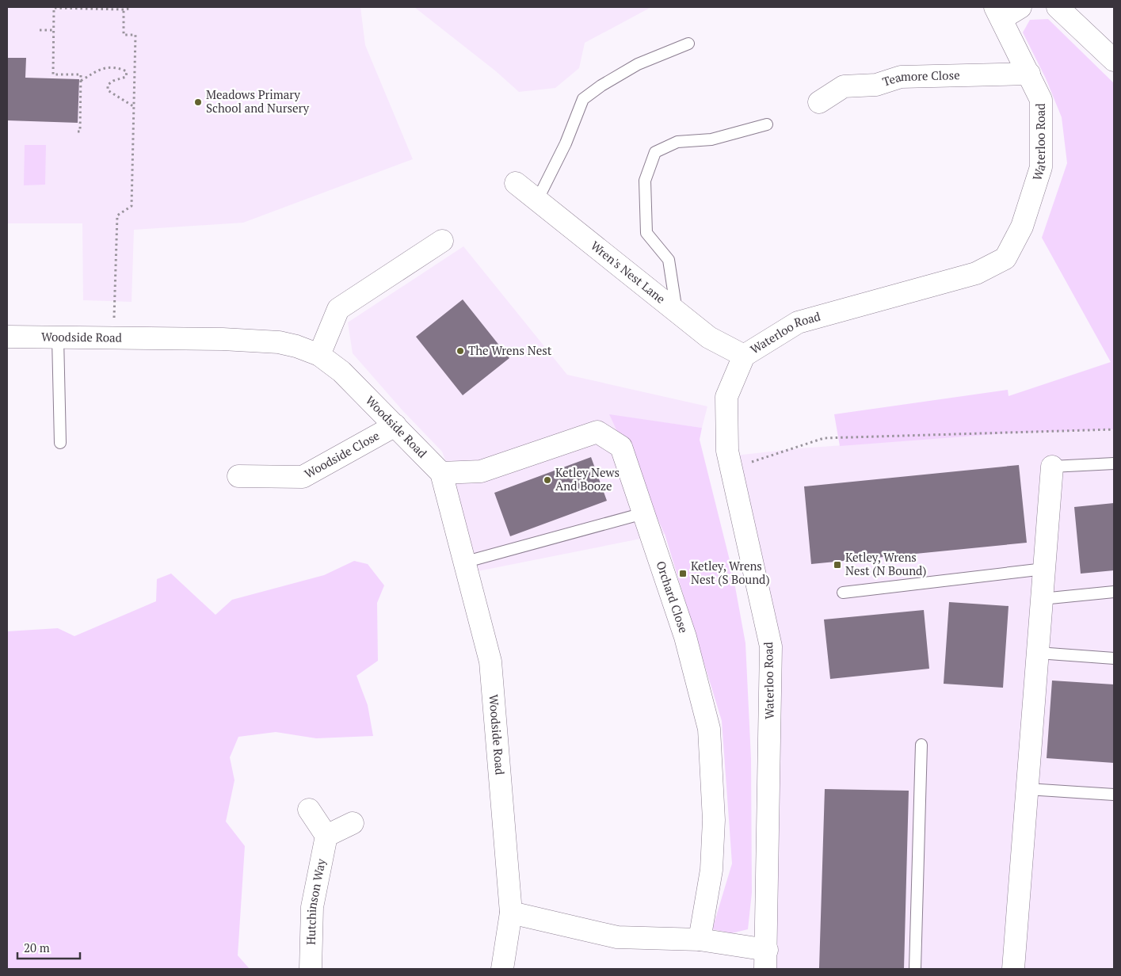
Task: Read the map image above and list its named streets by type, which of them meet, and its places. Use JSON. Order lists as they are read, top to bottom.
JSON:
{
  "streets": {
    "street": [
      "Teamore Close",
      "Waterloo Road",
      "Wren's Nest Lane",
      "Woodside Road",
      "Woodside Close",
      "Orchard Close",
      "Hutchinson Way"
    ]
  },
  "crossings": [
    ["Teamore Close", "Waterloo Road"],
    ["Waterloo Road", "Wren's Nest Lane"],
    ["Woodside Road", "Woodside Close"],
    ["Woodside Road", "Orchard Close"]
  ],
  "places": {
    "other": ["Meadows Primary School and Nursery", "The Wrens Nest", "Ketley News And Booze"],
    "transit": ["Ketley, Wrens Nest (N Bound)", "Ketley, Wrens Nest (S Bound)"]
  },
  "scale_bar": "20 m"
}
